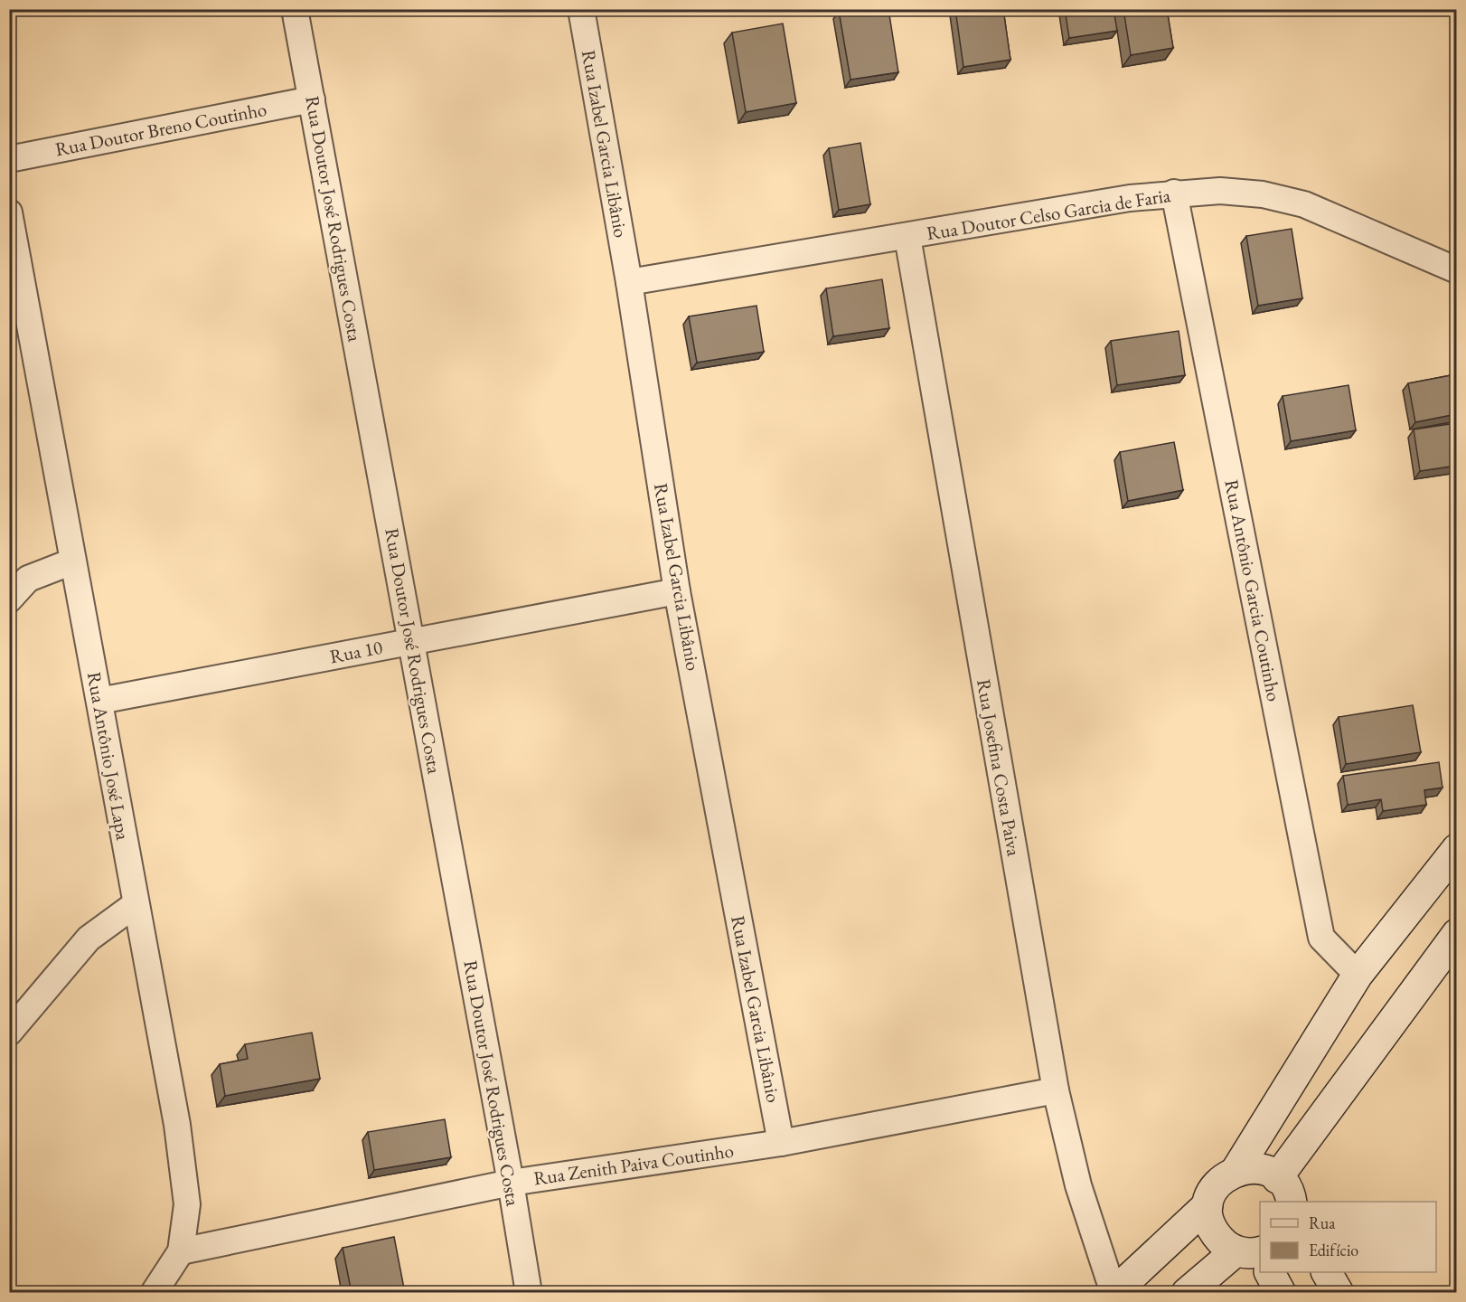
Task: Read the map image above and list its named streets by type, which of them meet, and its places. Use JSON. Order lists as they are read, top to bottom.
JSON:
{
  "streets": {
    "street": [
      "Rua Doutor Breno Coutinho",
      "Rua Izabel Garcia Libânio",
      "Rua Doutor Celso Garcia de Faria",
      "Rua Doutor José Rodrigues Costa",
      "Rua Antônio Garcia Coutinho",
      "Rua 10",
      "Rua Antônio José Lapa",
      "Rua Josefina Costa Paiva",
      "Rua Zenith Paiva Coutinho"
    ]
  },
  "crossings": [
    ["Rua Doutor Breno Coutinho", "Rua Doutor José Rodrigues Costa"],
    ["Rua Izabel Garcia Libânio", "Rua Doutor Celso Garcia de Faria"],
    ["Rua Izabel Garcia Libânio", "Rua 10"],
    ["Rua Izabel Garcia Libânio", "Rua Zenith Paiva Coutinho"],
    ["Rua Doutor Celso Garcia de Faria", "Rua Antônio Garcia Coutinho"],
    ["Rua Doutor Celso Garcia de Faria", "Rua Josefina Costa Paiva"],
    ["Rua Doutor José Rodrigues Costa", "Rua 10"],
    ["Rua Doutor José Rodrigues Costa", "Rua Zenith Paiva Coutinho"],
    ["Rua 10", "Rua Antônio José Lapa"],
    ["Rua Antônio José Lapa", "Rua Zenith Paiva Coutinho"],
    ["Rua Josefina Costa Paiva", "Rua Zenith Paiva Coutinho"]
  ],
  "legend": ["Rua", "Edifício"]
}
